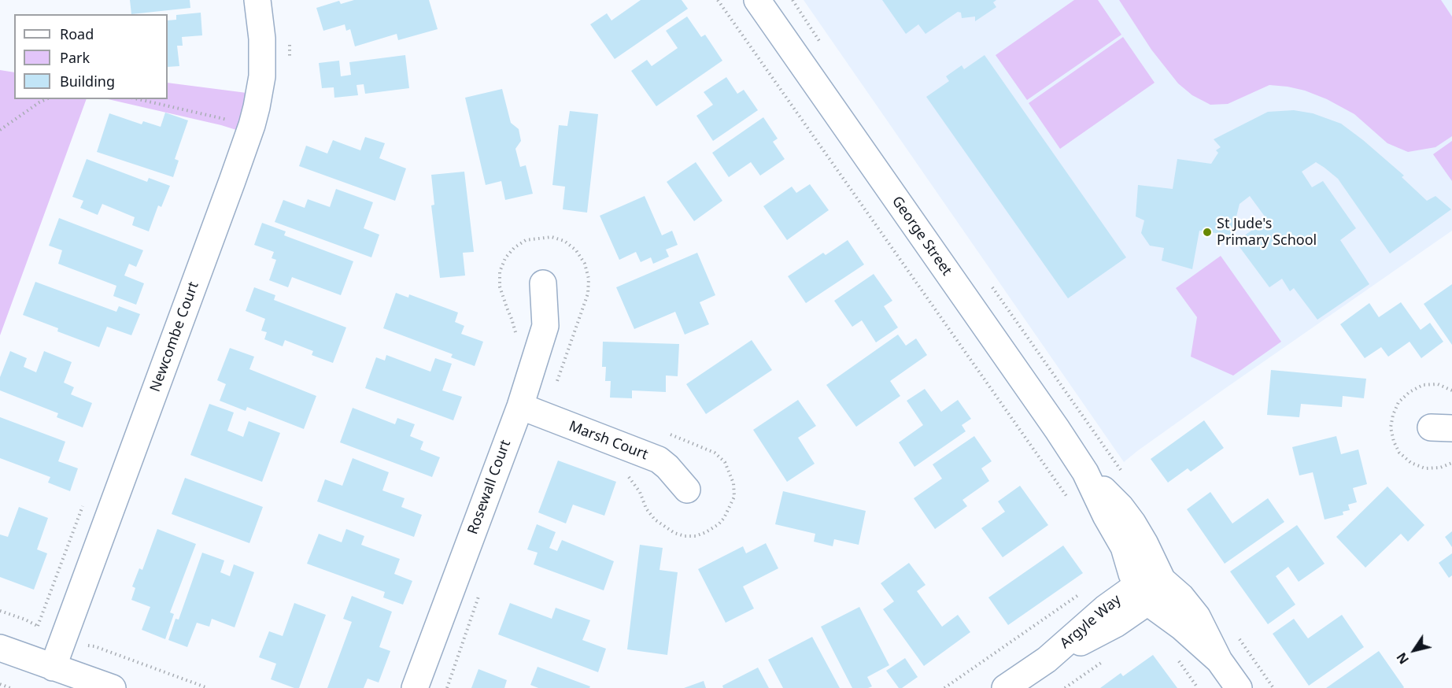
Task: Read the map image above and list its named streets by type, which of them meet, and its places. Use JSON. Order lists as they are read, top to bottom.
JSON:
{
  "streets": {
    "street": [
      "George Street",
      "Newcombe Court",
      "Marsh Court",
      "Rosewall Court",
      "Argyle Way"
    ]
  },
  "crossings": [
    ["George Street", "Argyle Way"],
    ["Marsh Court", "Rosewall Court"]
  ],
  "places": ["St Jude's Primary School"],
  "legend": ["Road", "Park", "Building"],
  "north": "bottom left"
}
